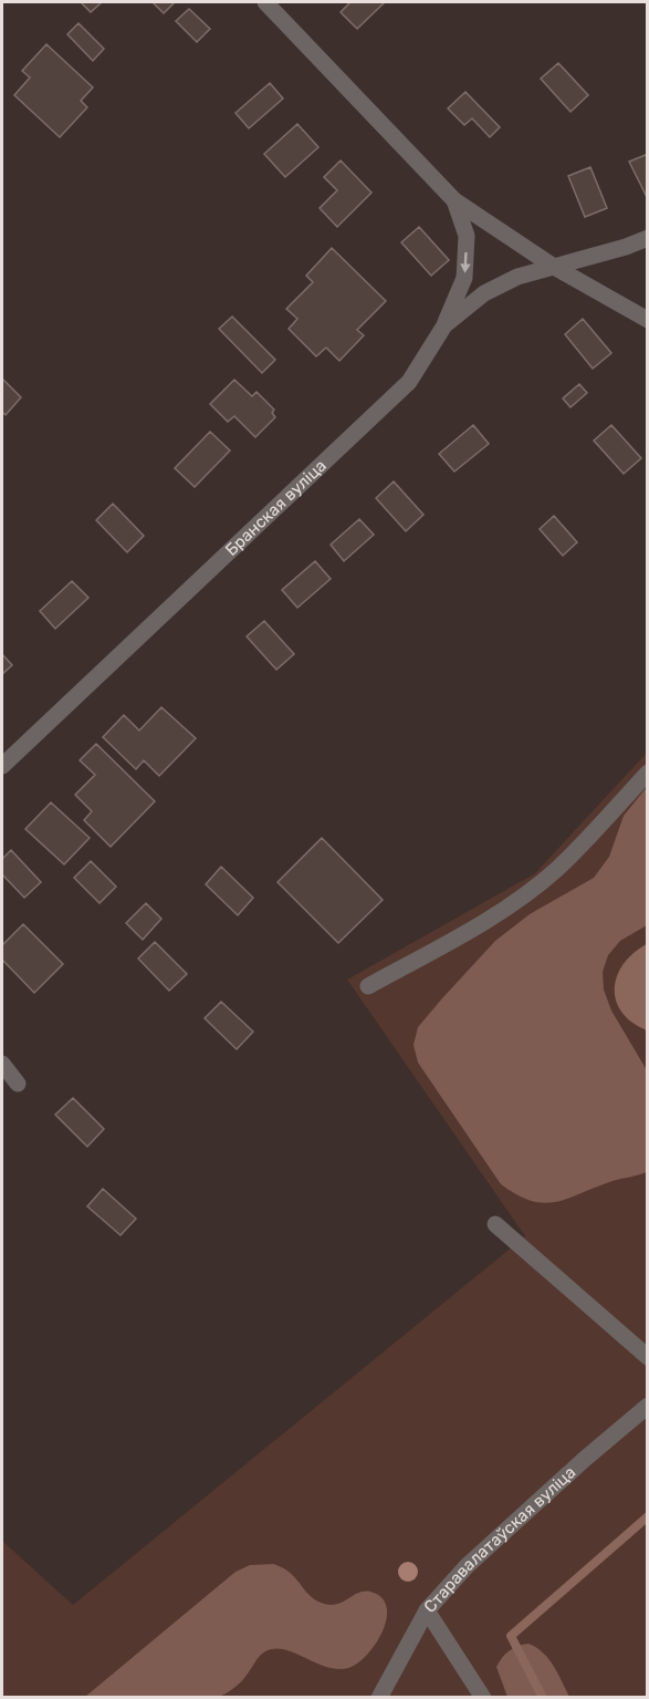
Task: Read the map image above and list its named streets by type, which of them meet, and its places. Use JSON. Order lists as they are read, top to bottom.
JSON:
{
  "streets": {
    "street": ["Бранская вуліца", "Старавалатаўская вуліца"]
  }
}
